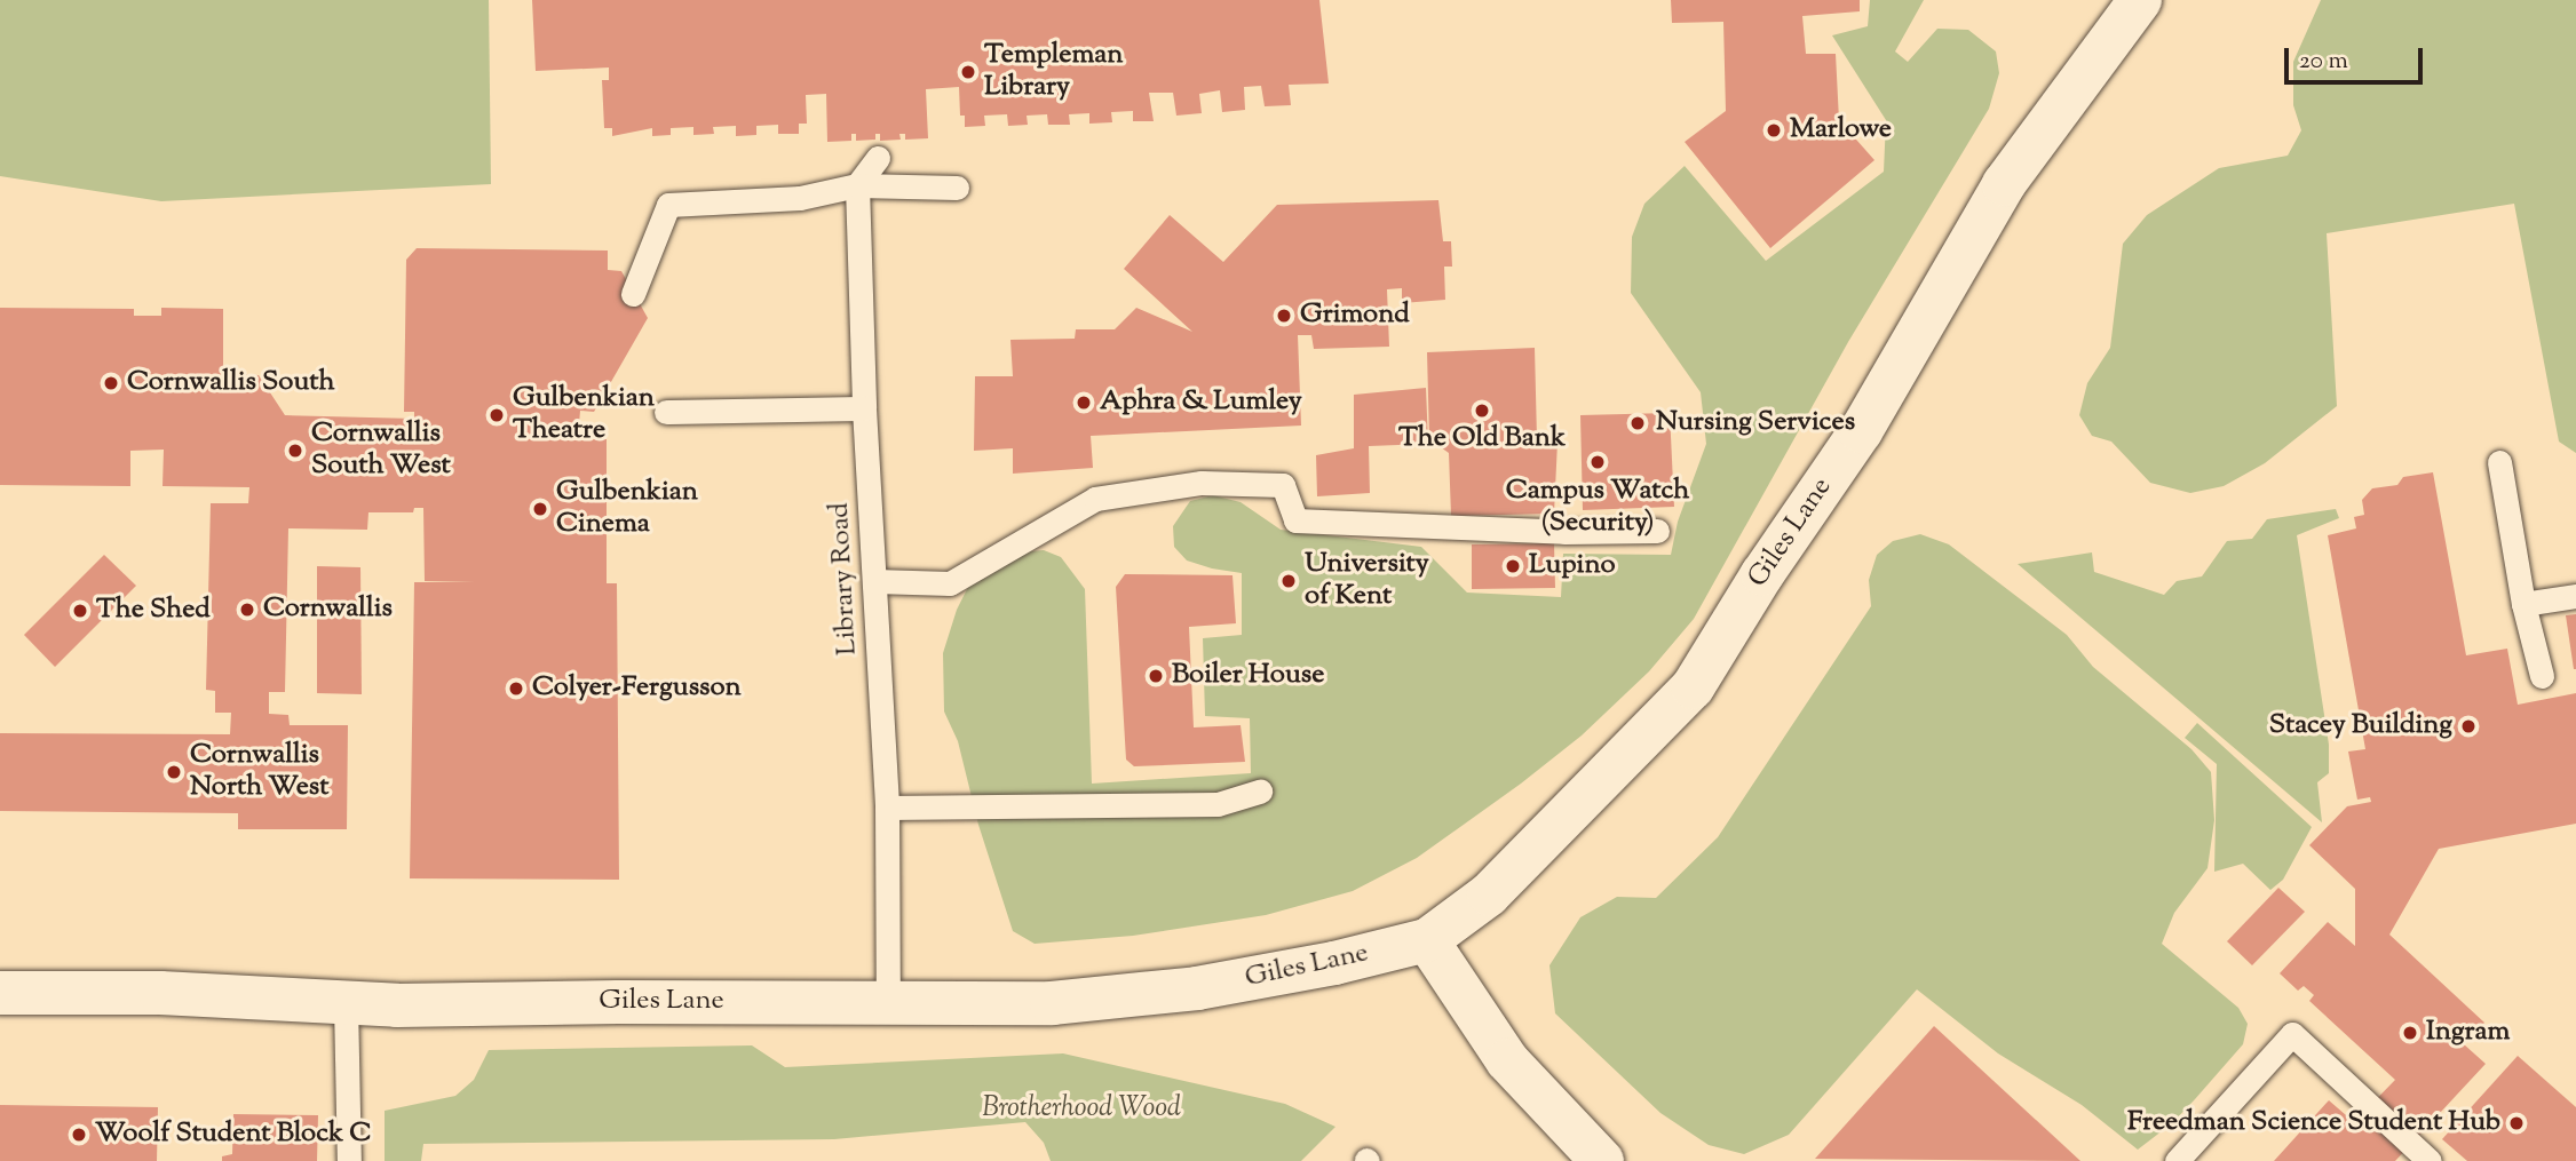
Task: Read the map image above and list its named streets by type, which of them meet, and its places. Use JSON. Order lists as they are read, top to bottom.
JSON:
{
  "streets": {
    "street": ["Giles Lane"],
    "lane": ["Library Road"]
  },
  "crossings": [
    ["Giles Lane", "Library Road"]
  ],
  "parks": ["Brotherhood Wood"],
  "places": [
    "Templeman Library",
    "Marlowe",
    "Grimond",
    "Cornwallis South",
    "Aphra & Lumley",
    "The Old Bank",
    "Gulbenkian Theatre",
    "Nursing Services",
    "Cornwallis South West",
    "Campus Watch (Security)",
    "Gulbenkian Cinema",
    "Lupino",
    "University of Kent",
    "Cornwallis",
    "The Shed",
    "Boiler House",
    "Colyer-Fergusson",
    "Stacey Building",
    "Cornwallis North West",
    "Ingram",
    "Freedman Science Student Hub",
    "Woolf Student Block C"
  ],
  "scale_bar": "20 m"
}
